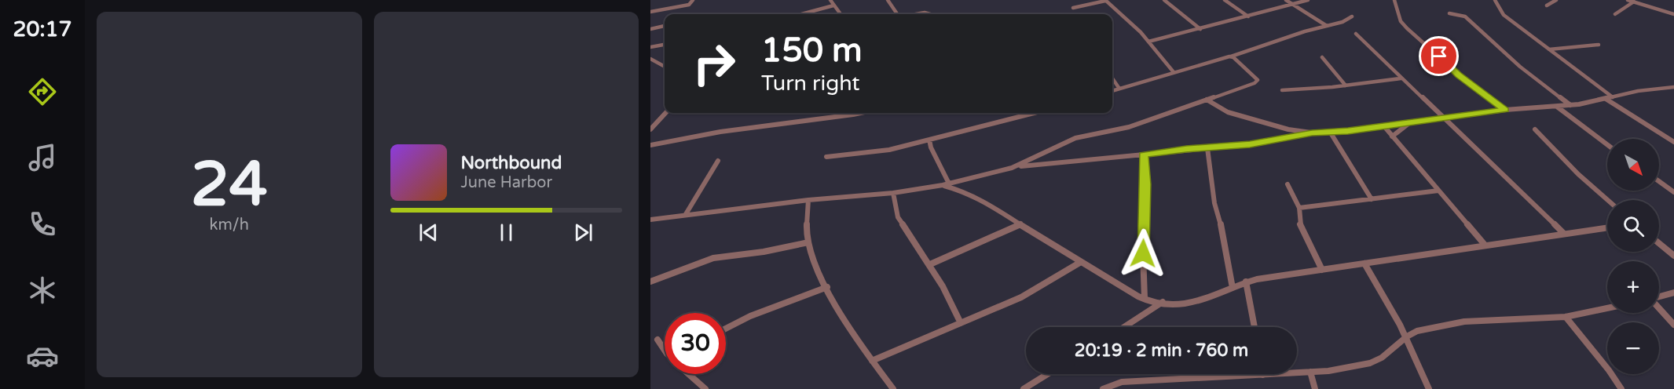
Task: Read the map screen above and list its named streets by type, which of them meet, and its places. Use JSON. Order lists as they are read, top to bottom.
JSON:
{
  "north": "bottom right",
  "page": {
    "tabs": "20:17",
    "tile": ["24", "km/h"],
    "turn": ["150 m", "Turn right"],
    "map_buttons": ["+", "−"],
    "song": ["Northbound", "June Harbor"],
    "limit": "30",
    "trip": "20:19 · 2 min · 760 m"
  }
}
